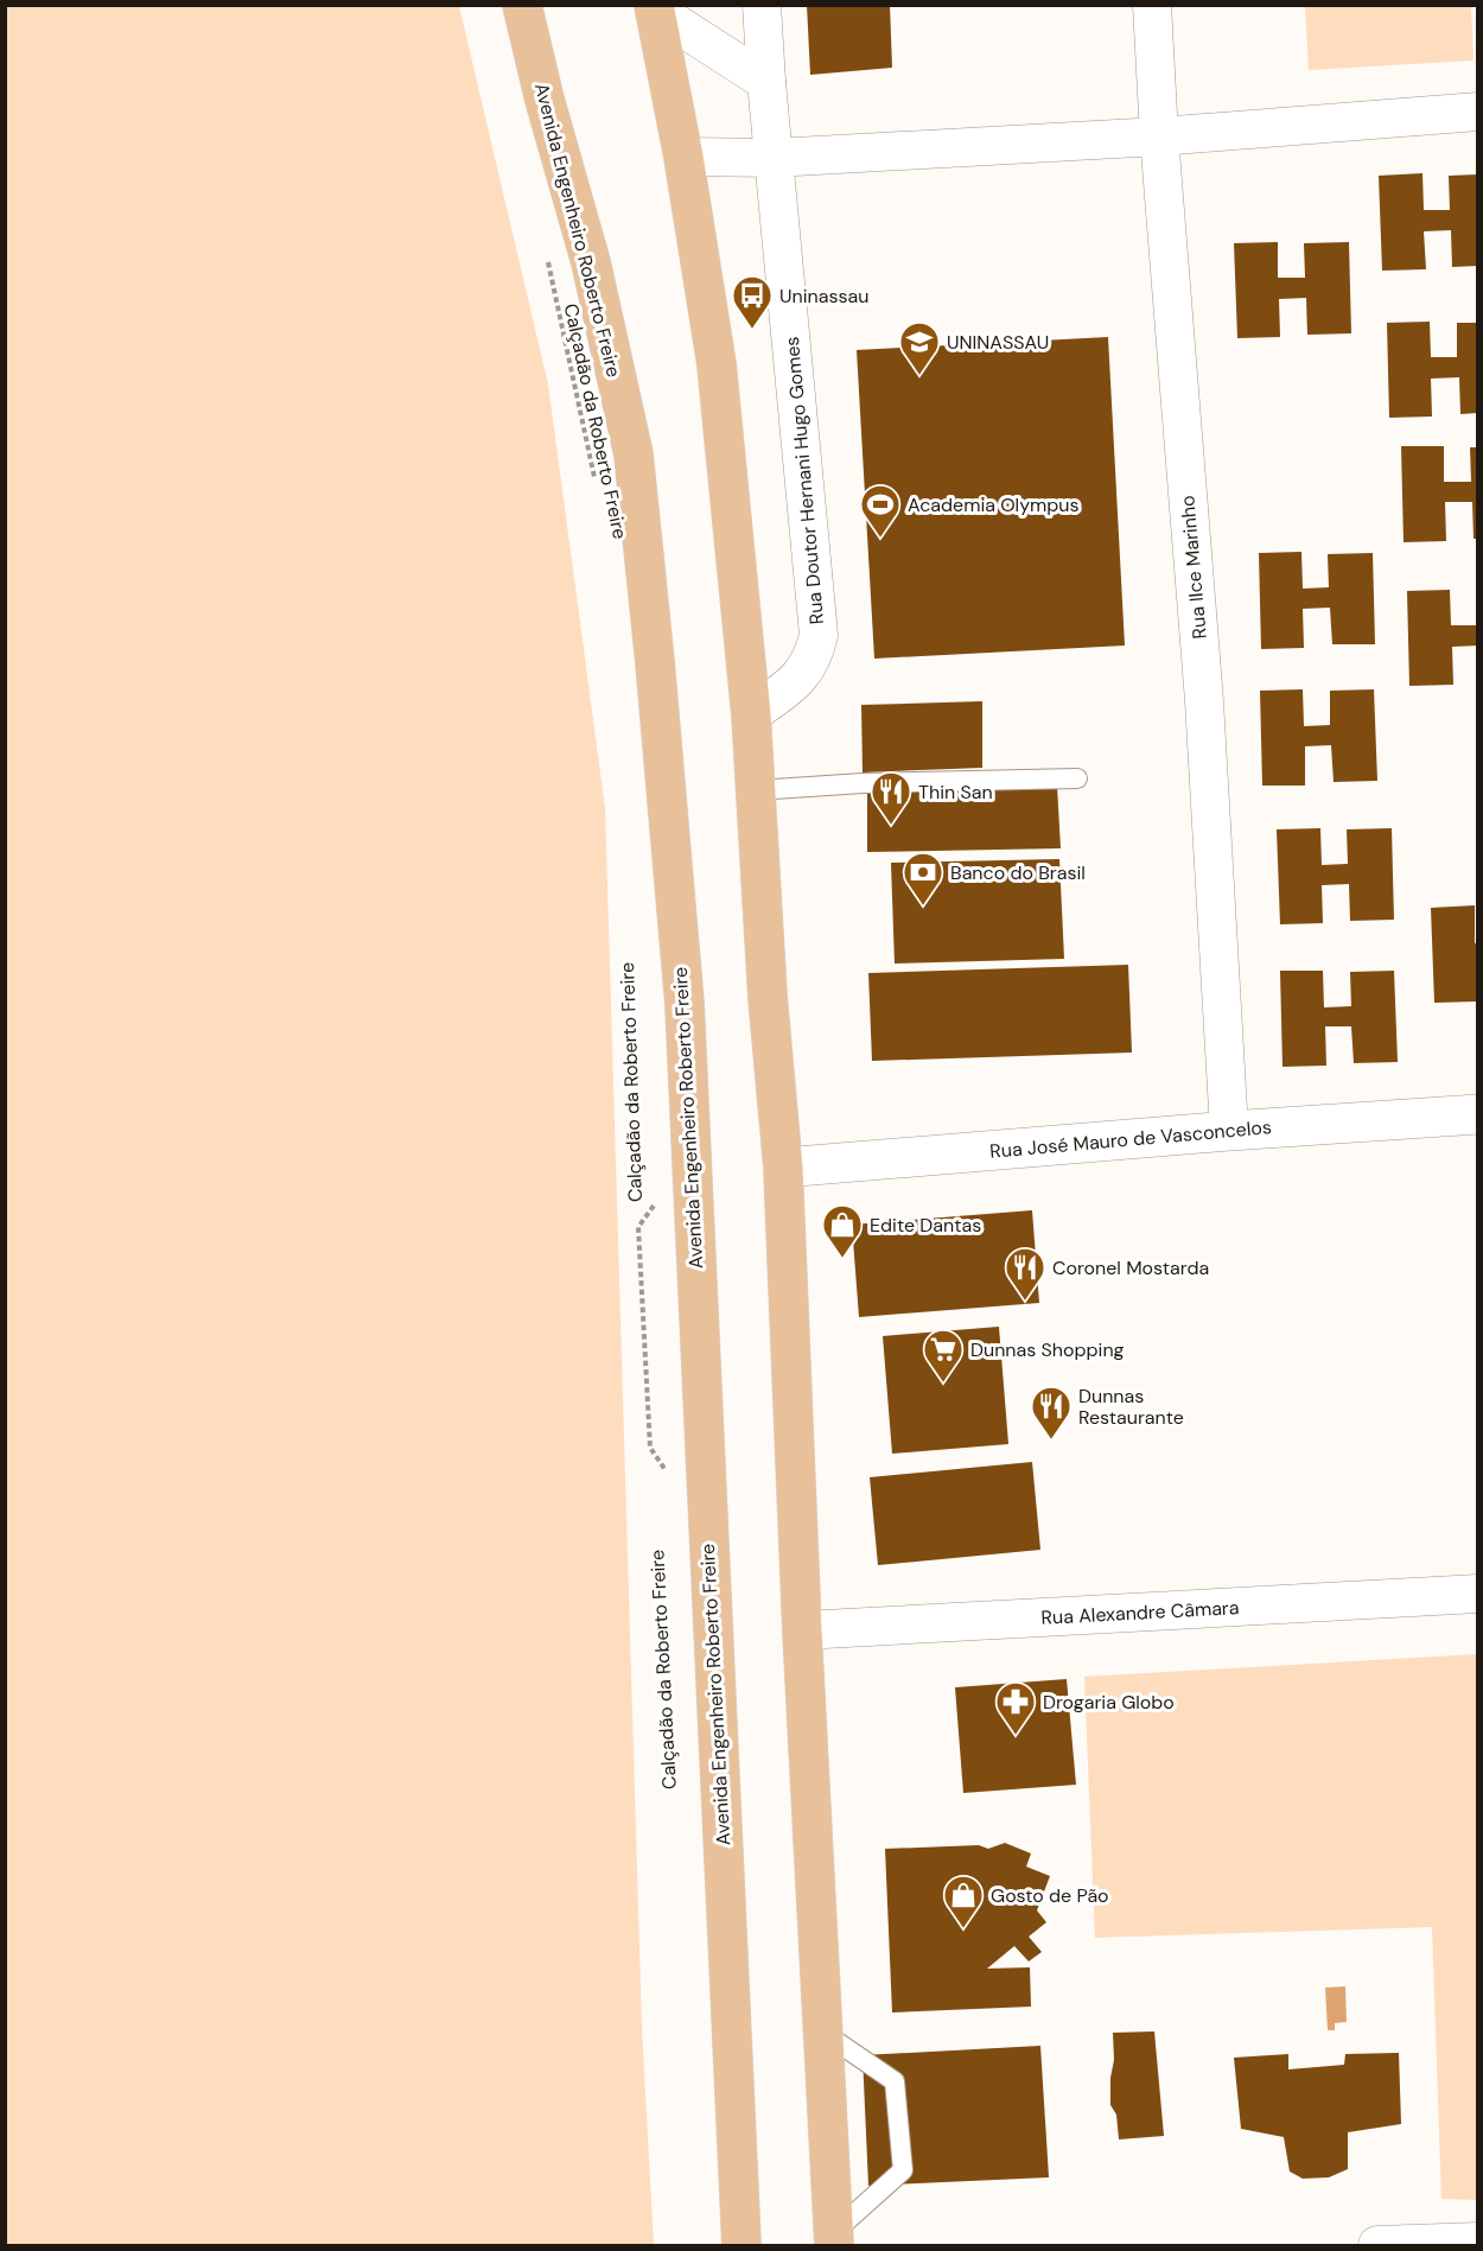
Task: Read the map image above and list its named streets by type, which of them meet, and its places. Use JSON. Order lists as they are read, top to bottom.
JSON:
{
  "streets": {
    "main road": ["Avenida Engenheiro Roberto Freire"],
    "street": [
      "Rua Doutor Hernani Hugo Gomes",
      "Rua Ilce Marinho",
      "Rua José Mauro de Vasconcelos",
      "Rua Alexandre Câmara"
    ],
    "path": ["Calçadão da Roberto Freire"]
  },
  "crossings": [
    ["Rua Ilce Marinho", "Rua José Mauro de Vasconcelos"]
  ],
  "places": {
    "bus stop": ["Uninassau"],
    "school or university": ["UNINASSAU"],
    "sports": ["Academia Olympus"],
    "restaurant": ["Thin San", "Coronel Mostarda", "Dunnas Restaurante"],
    "bank": ["Banco do Brasil"],
    "shop": ["Edite Dantas", "Gosto de Pão"],
    "supermarket": ["Dunnas Shopping"],
    "pharmacy": ["Drogaria Globo"]
  }
}
